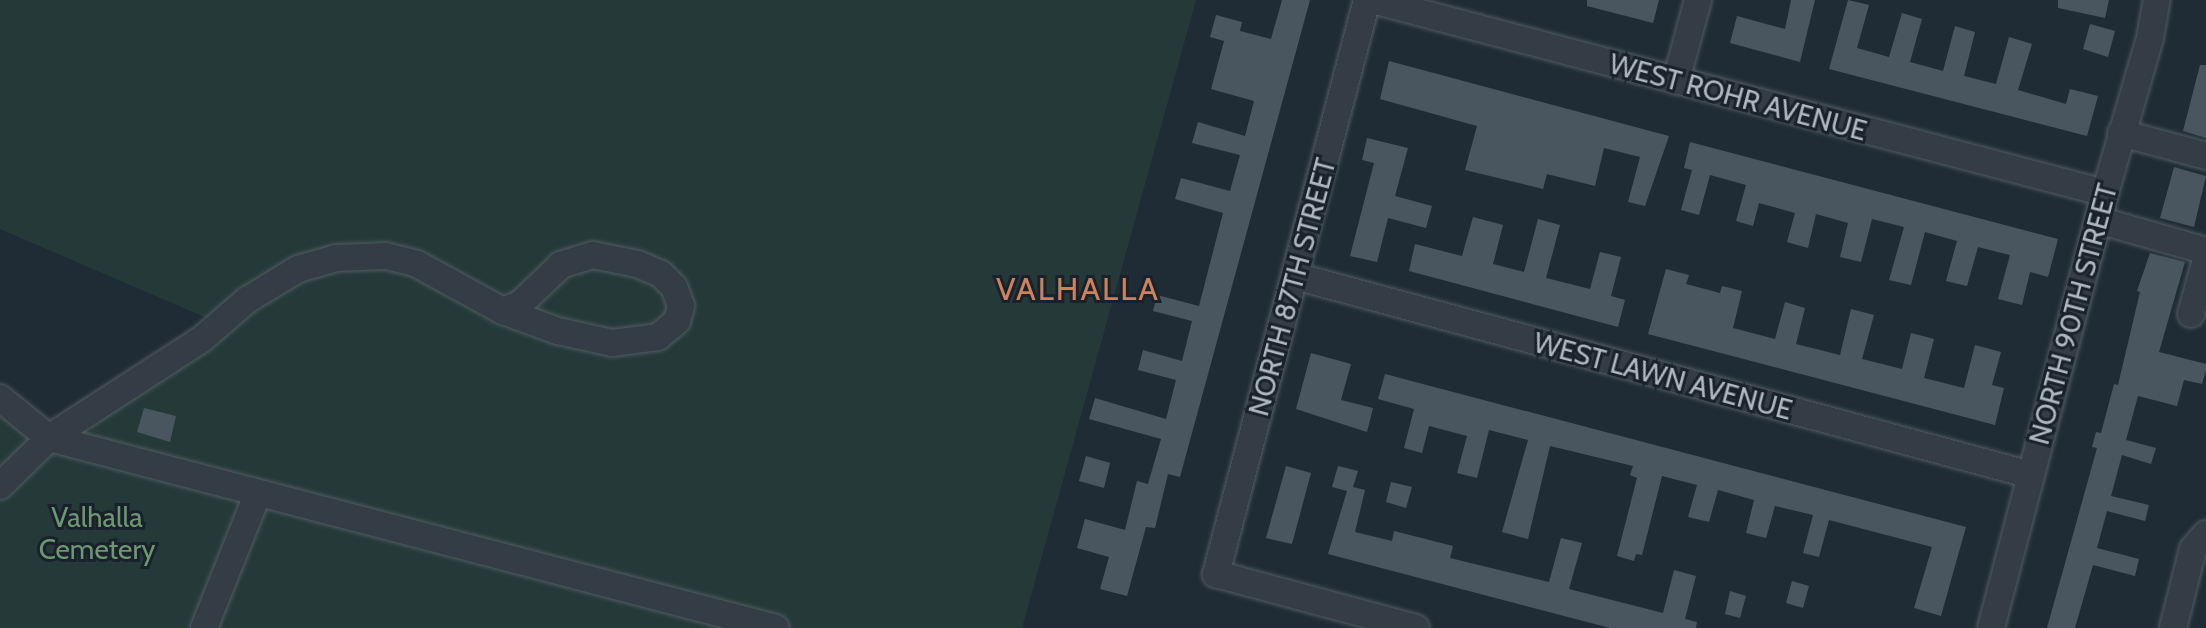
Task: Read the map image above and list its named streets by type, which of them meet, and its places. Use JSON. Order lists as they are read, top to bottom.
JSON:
{
  "streets": {
    "street": [
      "WEST ROHR AVENUE",
      "NORTH 87TH STREET",
      "NORTH 90TH STREET",
      "WEST LAWN AVENUE"
    ]
  },
  "crossings": [
    ["WEST ROHR AVENUE", "NORTH 87TH STREET"],
    ["WEST ROHR AVENUE", "NORTH 90TH STREET"],
    ["NORTH 87TH STREET", "WEST LAWN AVENUE"],
    ["NORTH 90TH STREET", "WEST LAWN AVENUE"]
  ],
  "districts": ["VALHALLA"],
  "parks": ["Valhalla Cemetery"]
}
